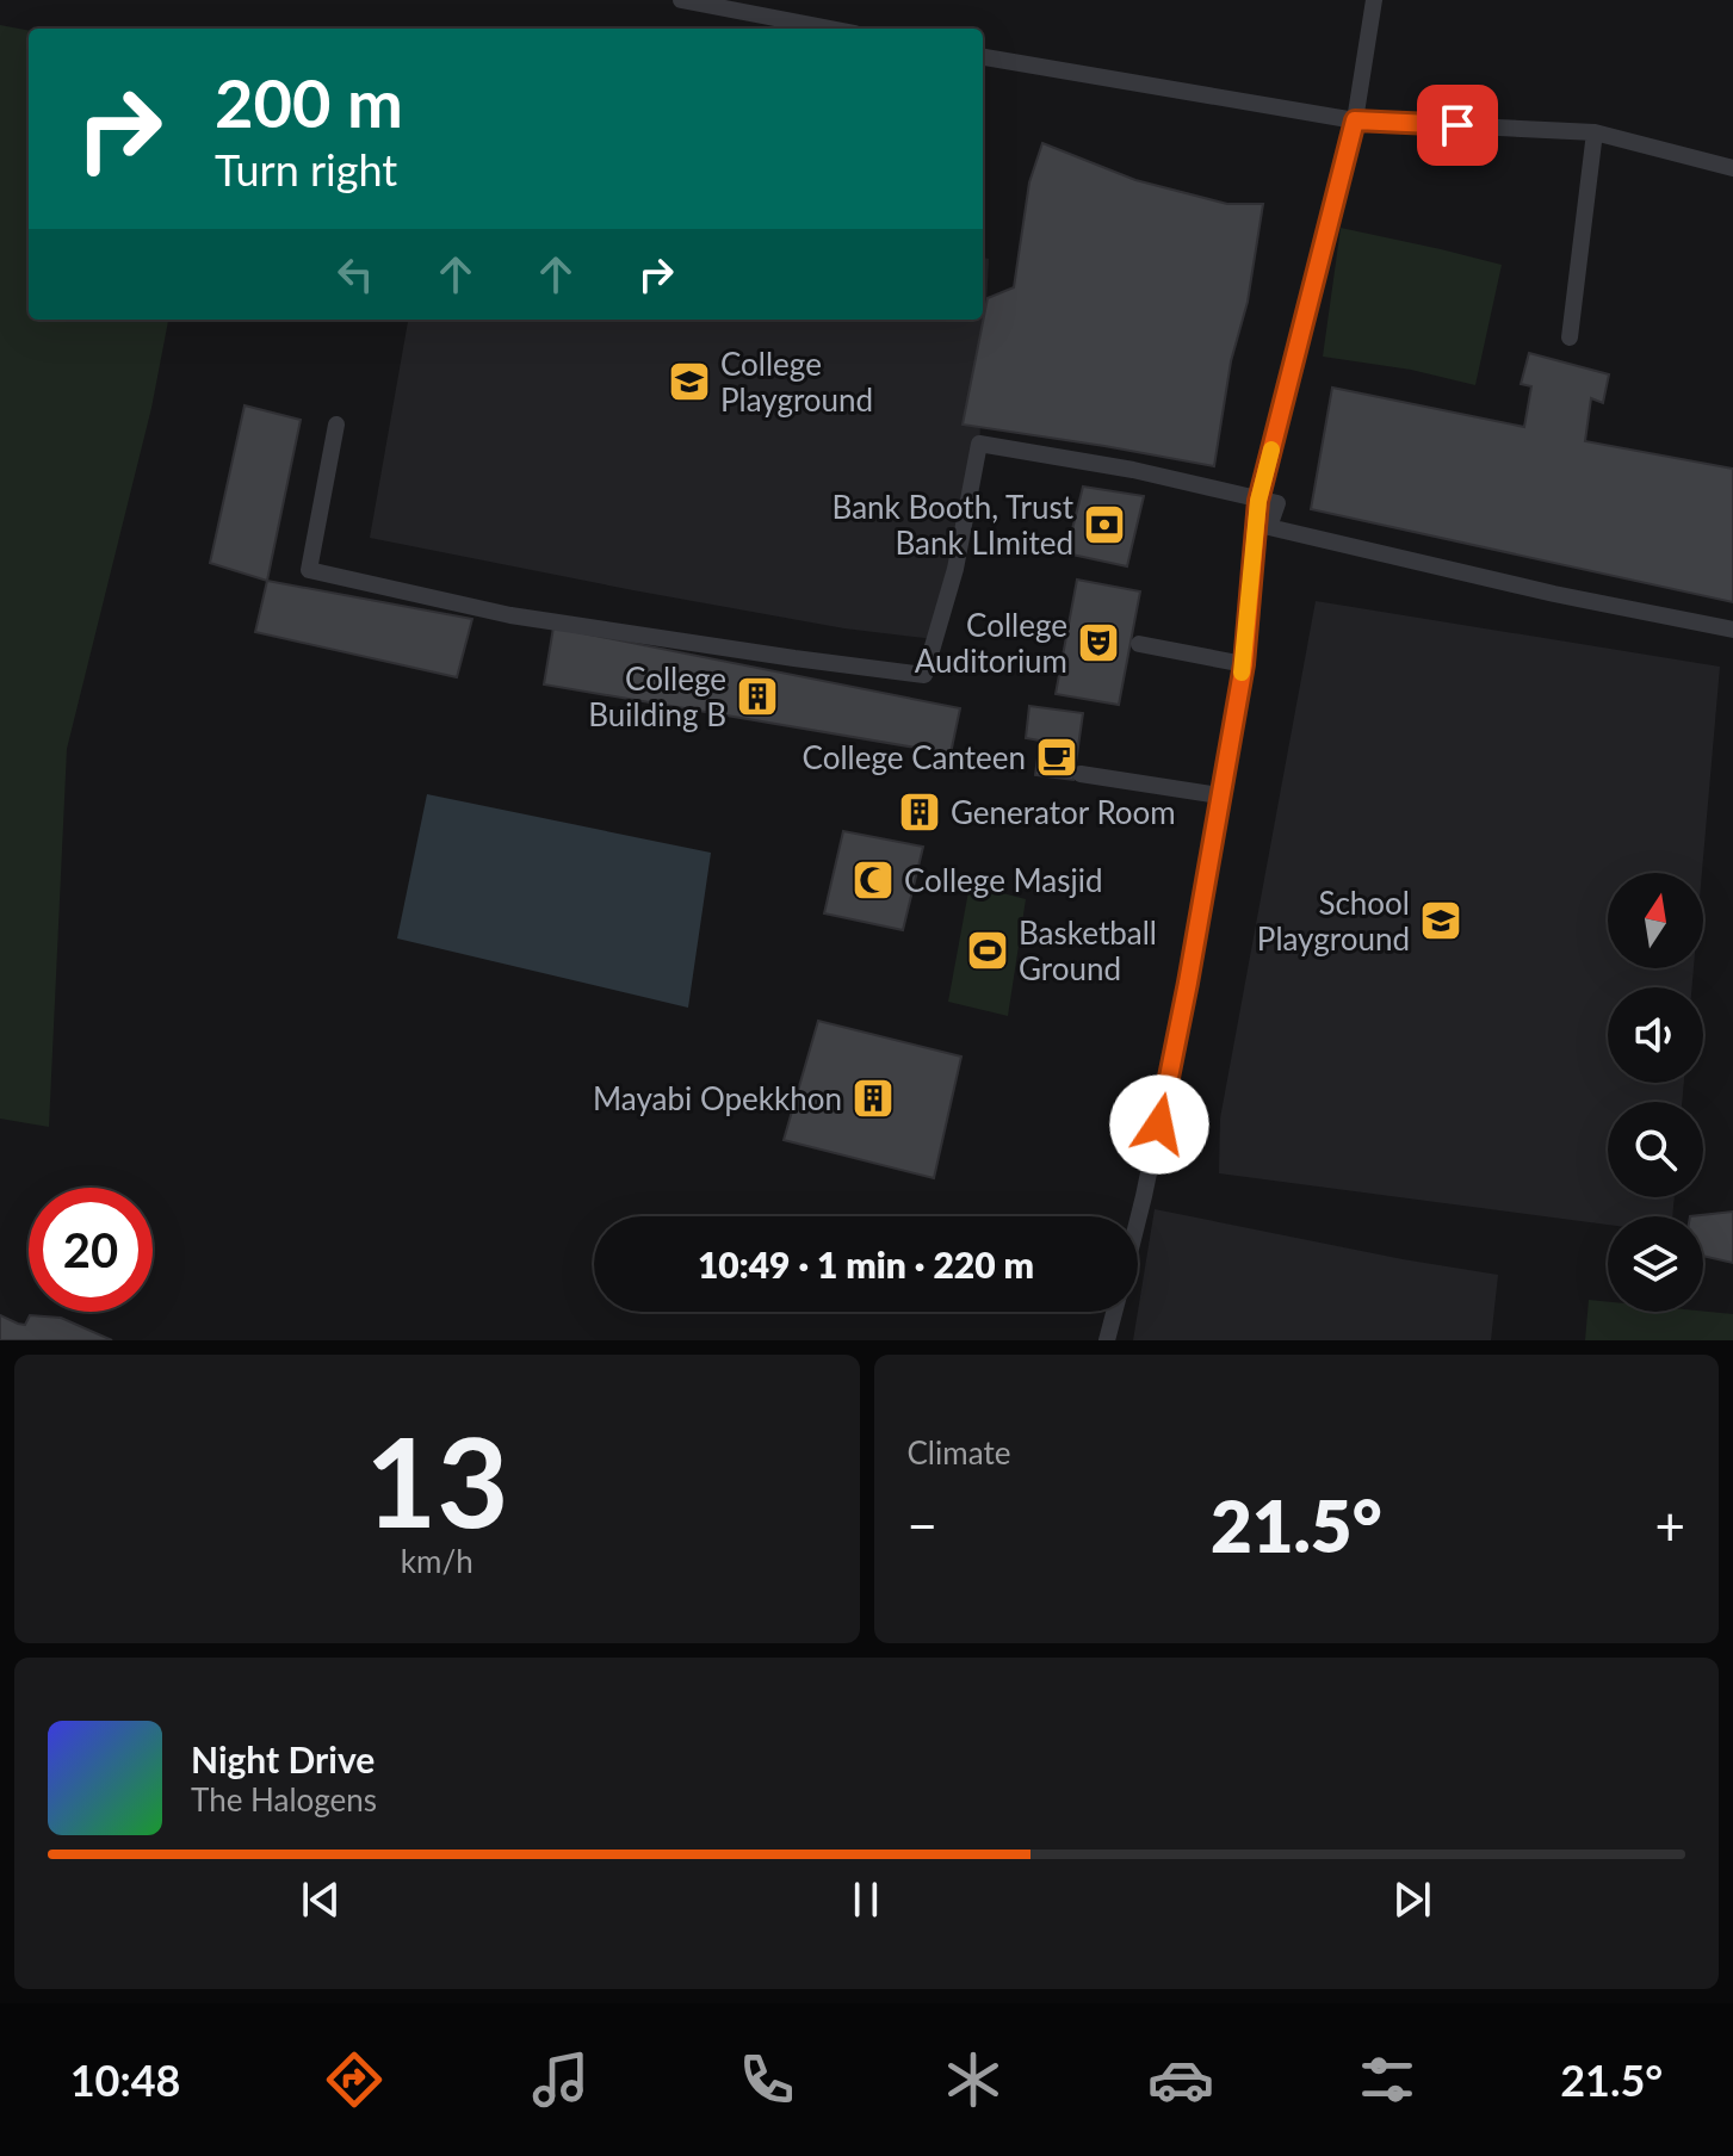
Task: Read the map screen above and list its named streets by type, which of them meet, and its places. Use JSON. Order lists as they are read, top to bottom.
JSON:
{
  "places": {
    "school or university": ["College Playground", "School Playground"],
    "bank": ["Bank Booth, Trust Bank LImited"],
    "theatre": ["College Auditorium"],
    "building": ["College Building B", "Generator Room", "Mayabi Opekkhon"],
    "cafe": ["College Canteen"],
    "mosque": ["College Masjid"],
    "sports": ["Basketball Ground"]
  },
  "north": "top",
  "page": {
    "turn": ["200 m", "Turn right"],
    "limit": "20",
    "trip": "10:49 · 1 min · 220 m",
    "tile": [
      ["13", "km/h"],
      "Climate"
    ],
    "heat": ["−", "21.5°", "+"],
    "song": ["Night Drive", "The Halogens"],
    "tabs": ["10:48", "21.5°"]
  }
}
